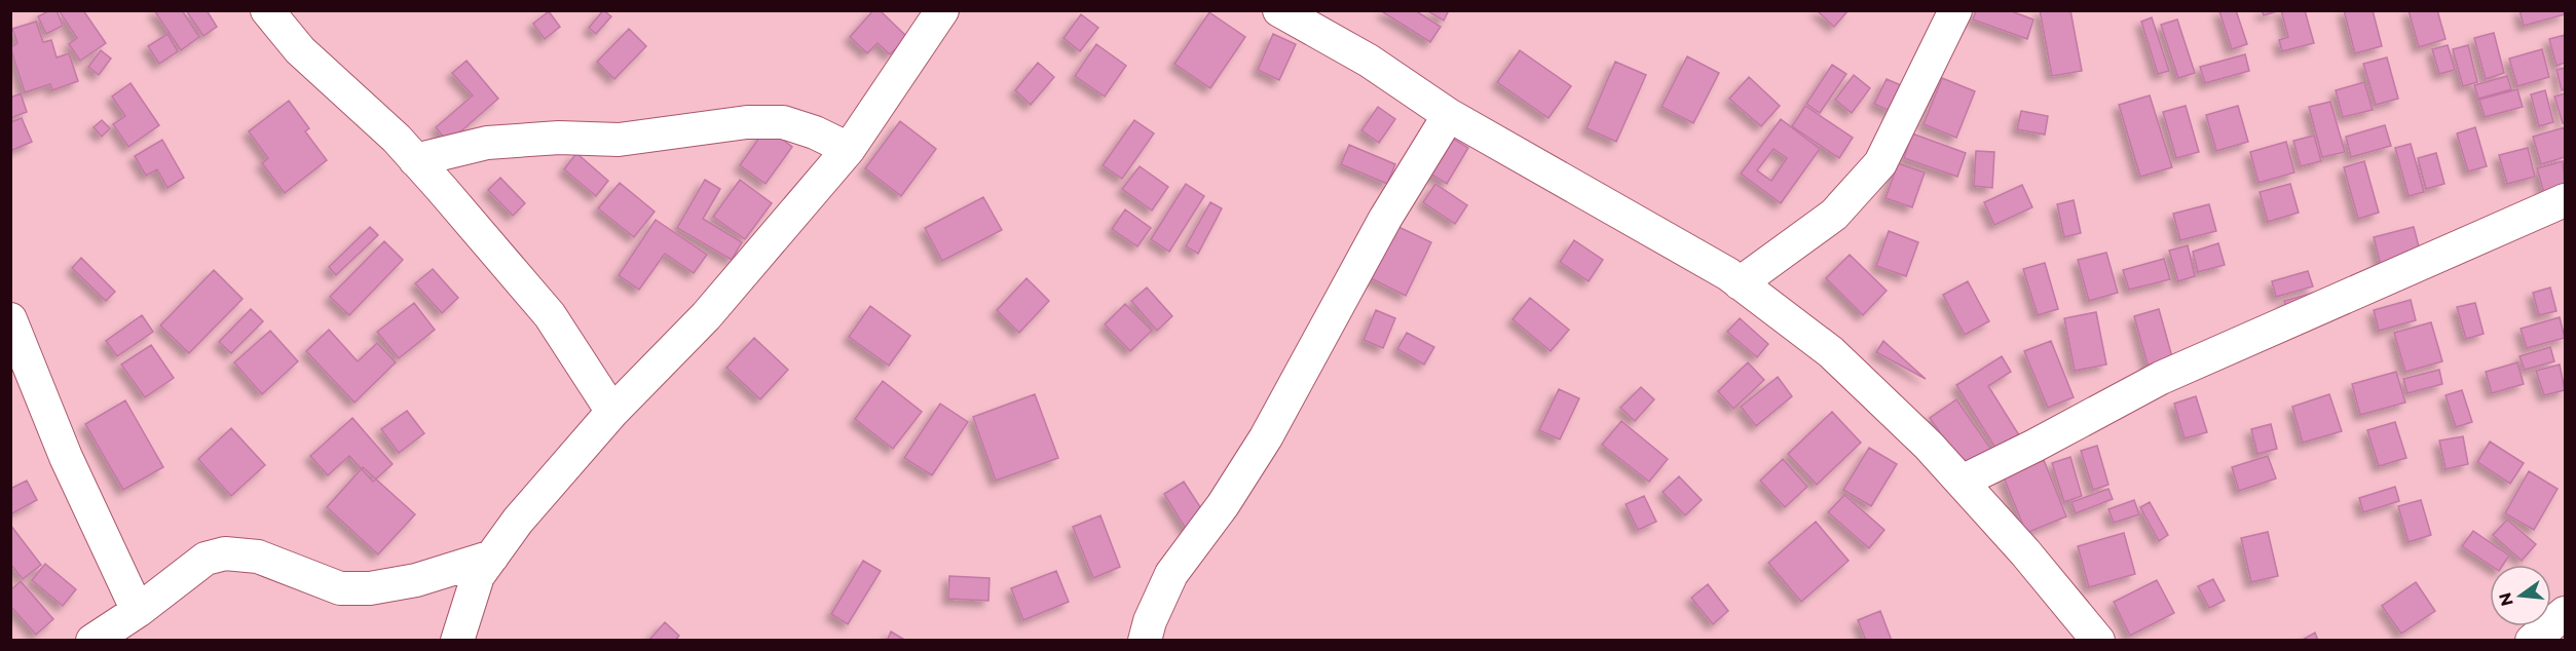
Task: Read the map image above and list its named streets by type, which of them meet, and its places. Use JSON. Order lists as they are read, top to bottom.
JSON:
{
  "north": "left"
}
